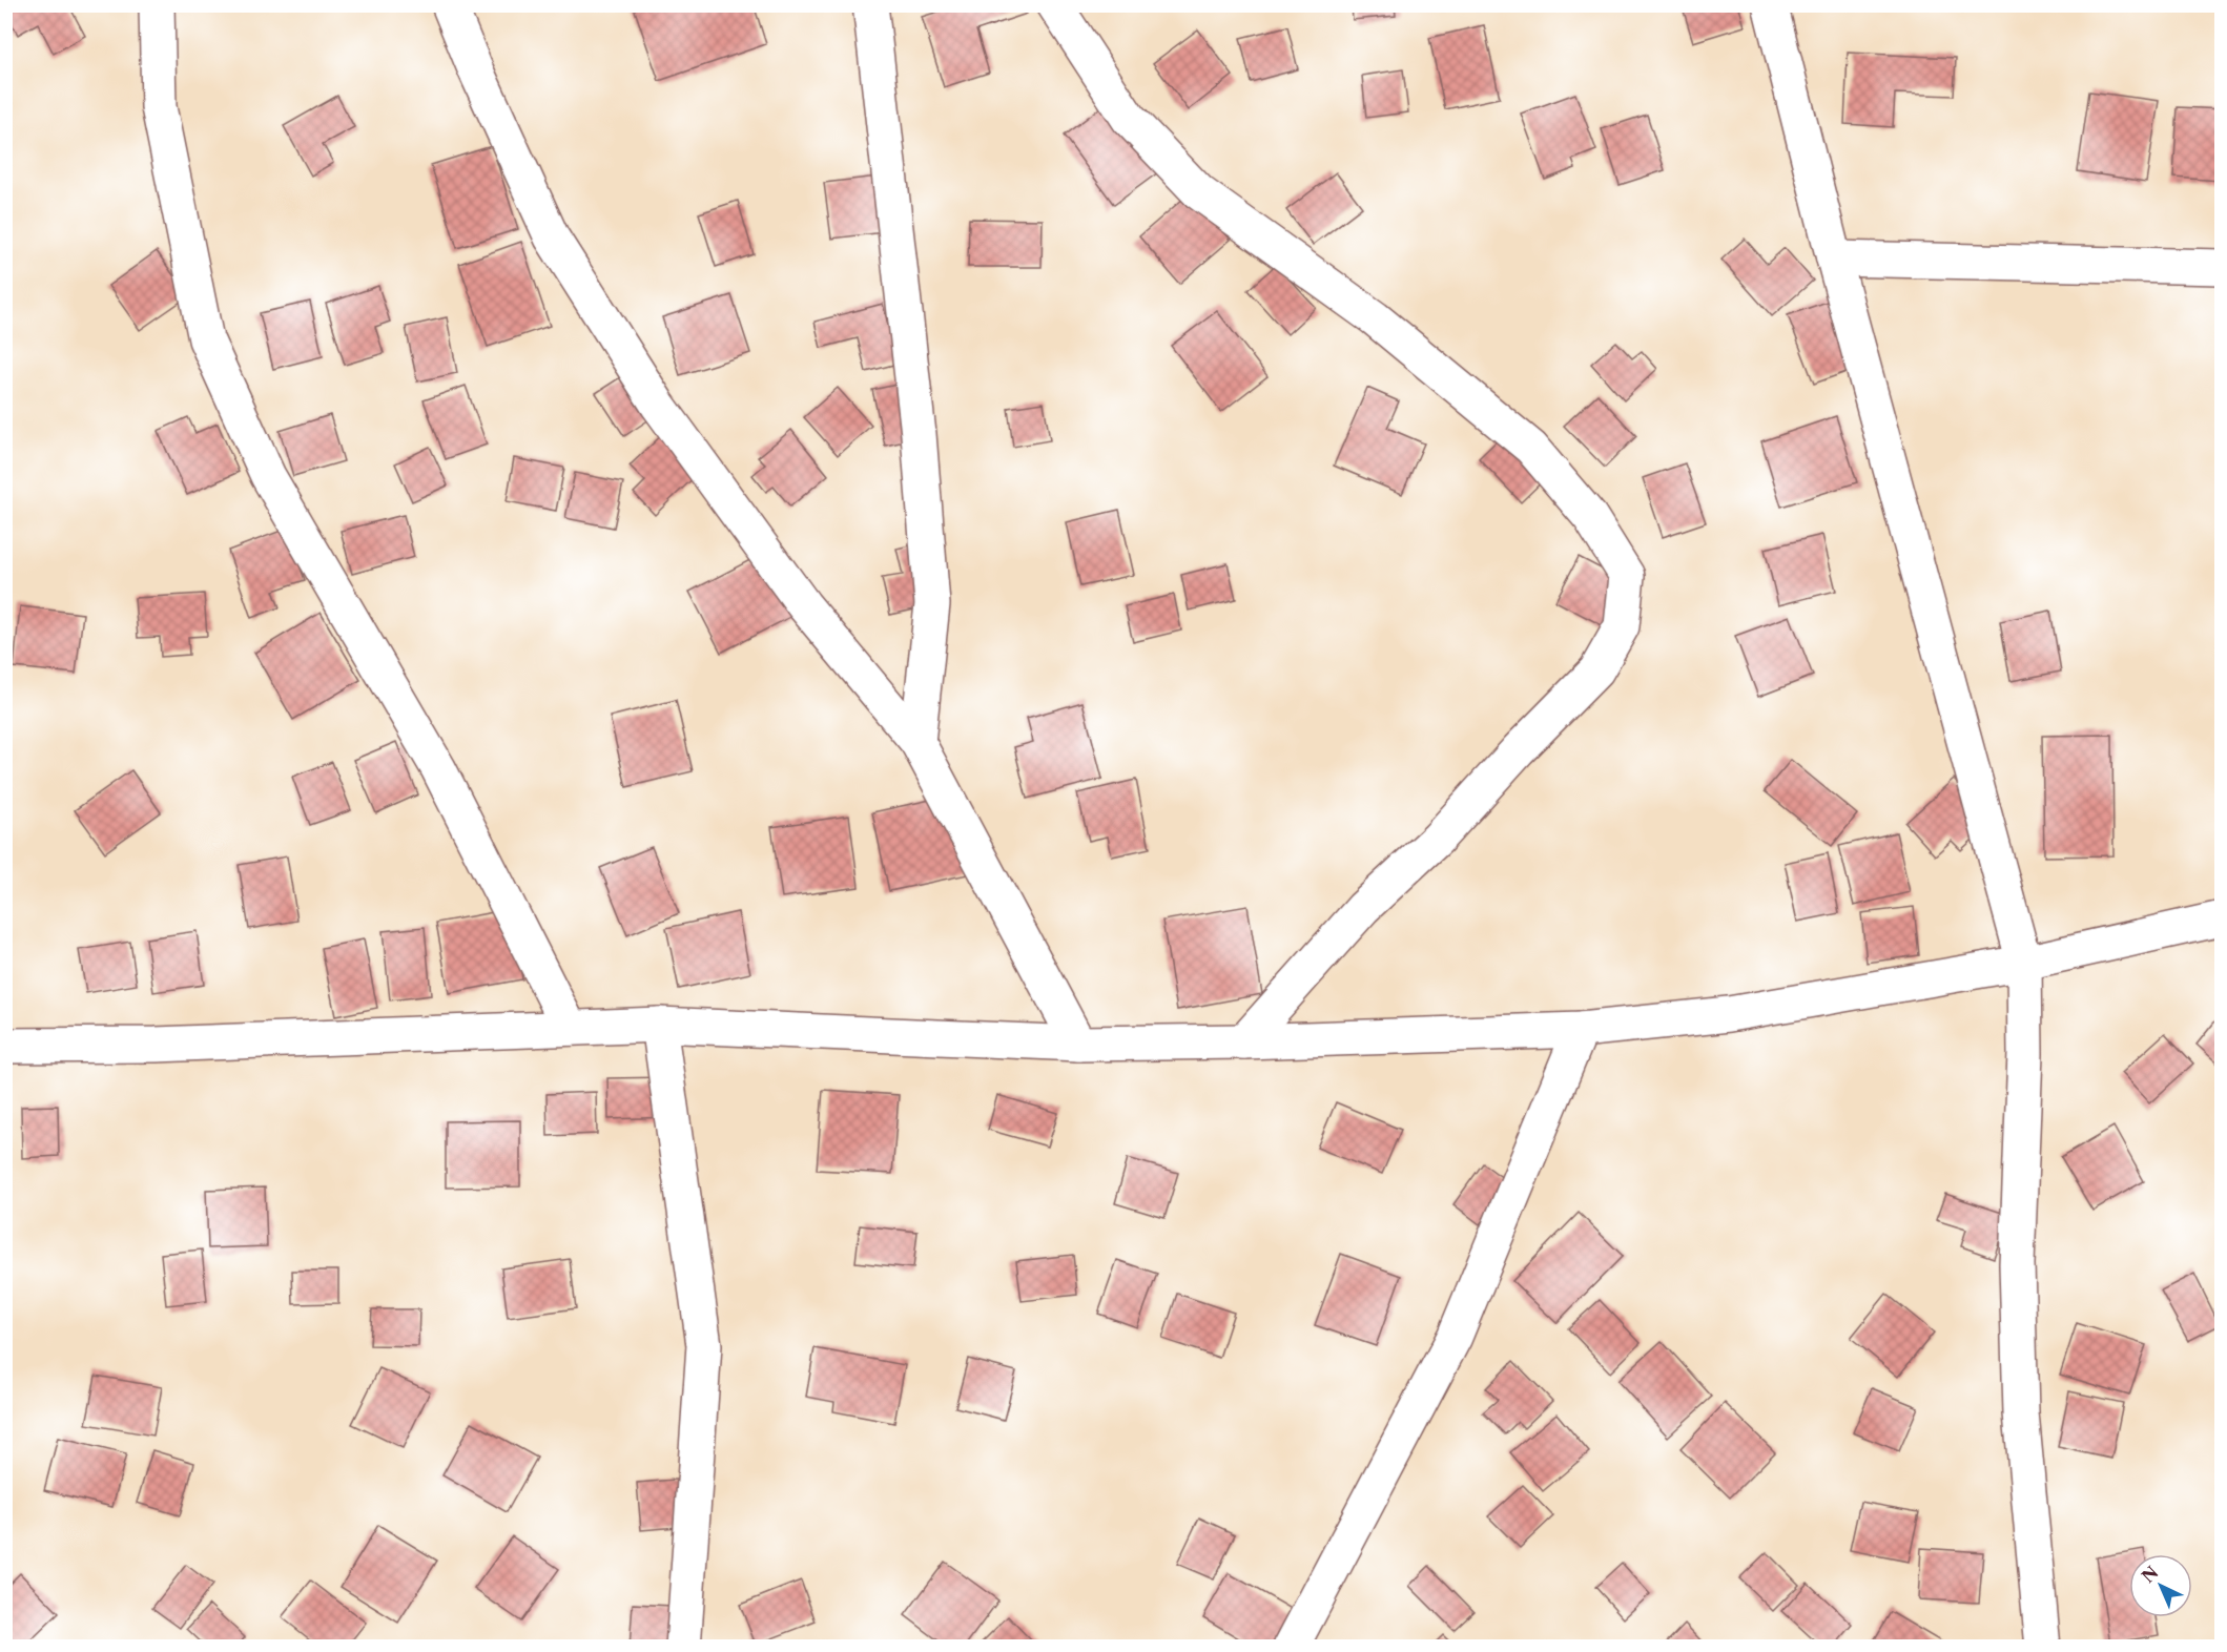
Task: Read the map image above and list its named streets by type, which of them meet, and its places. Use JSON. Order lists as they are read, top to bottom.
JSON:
{
  "north": "top left"
}
